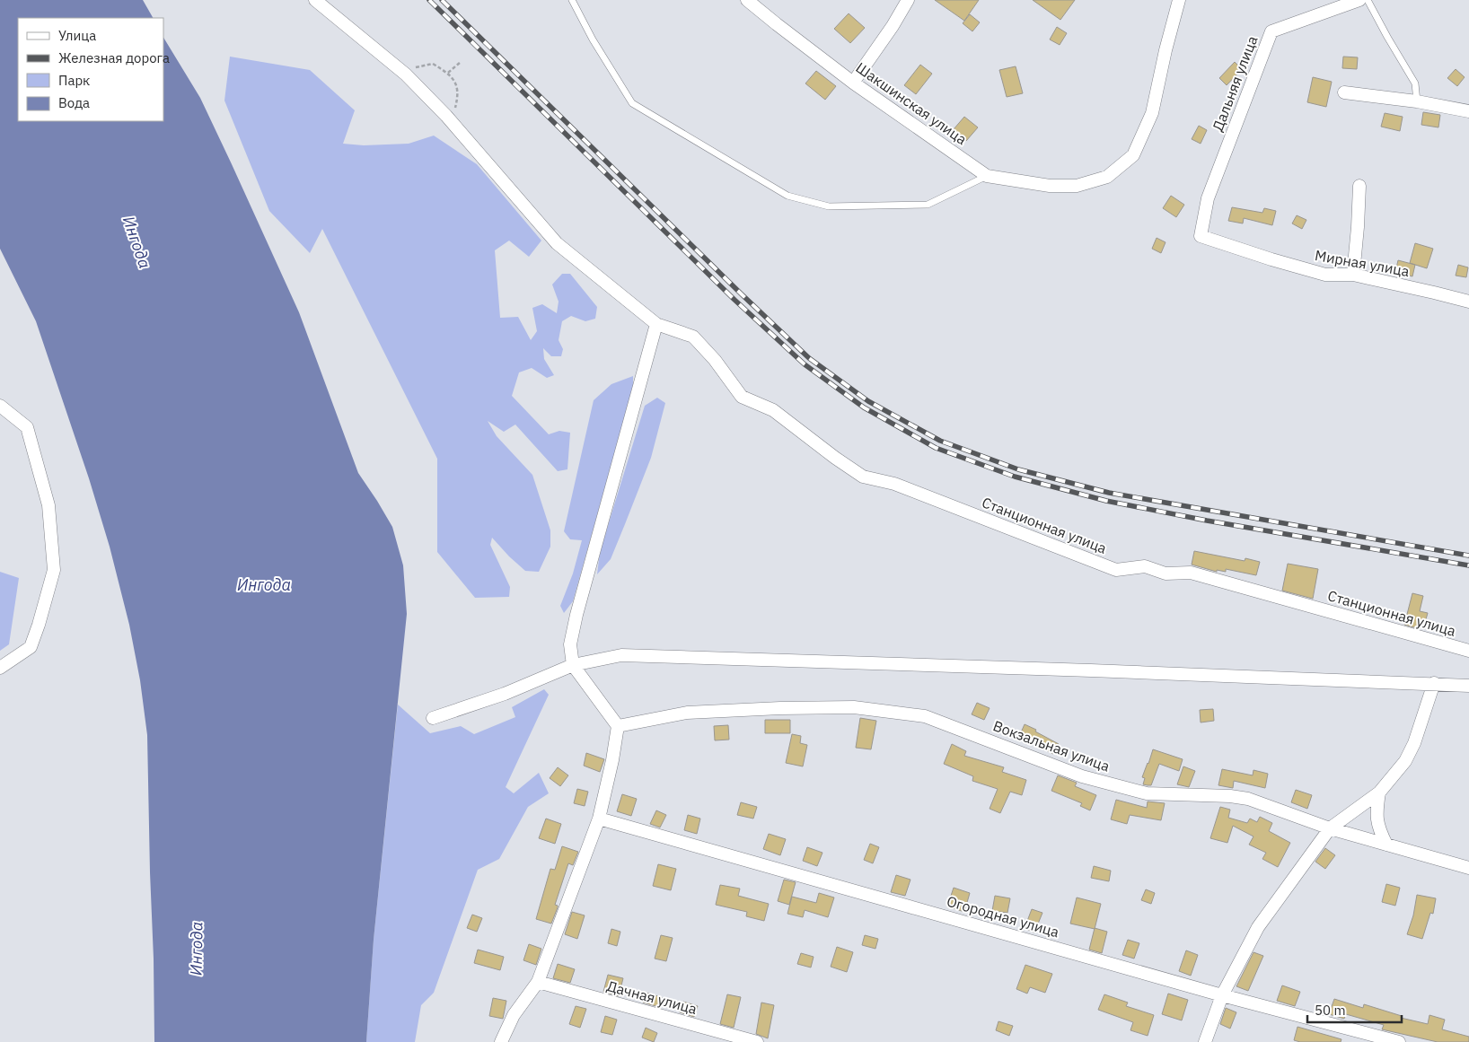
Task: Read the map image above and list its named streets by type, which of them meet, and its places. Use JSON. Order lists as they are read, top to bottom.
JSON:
{
  "streets": {
    "street": [
      "Дальняя улица",
      "Шакшинская улица",
      "Мирная улица",
      "Станционная улица",
      "Вокзальная улица",
      "Огородная улица",
      "Дачная улица"
    ]
  },
  "crossings": [
    ["Дальняя улица", "Мирная улица"]
  ],
  "water": ["Ингода"],
  "legend": [
    "Улица",
    "Железная дорога",
    "Парк",
    "Вода"
  ],
  "scale_bar": "50 m"
}
